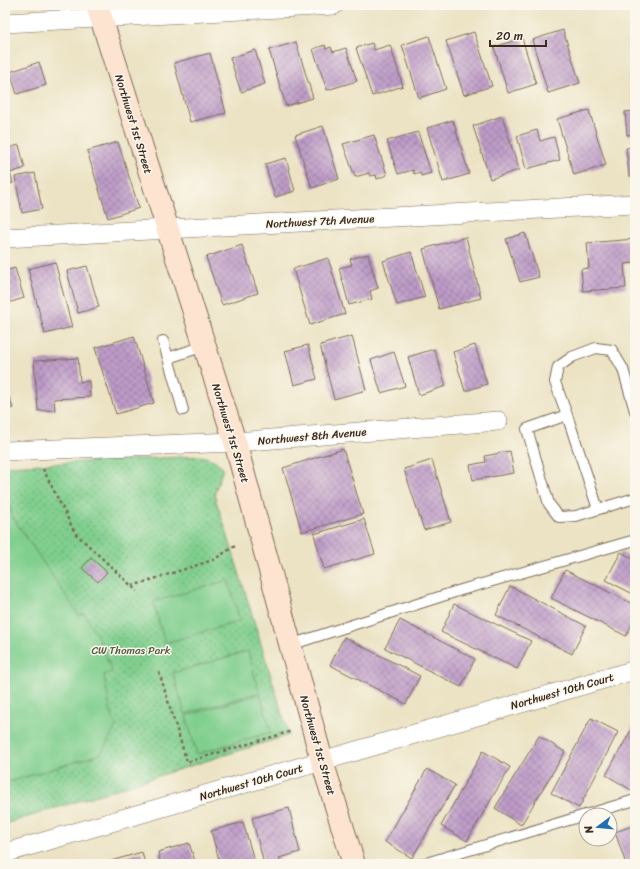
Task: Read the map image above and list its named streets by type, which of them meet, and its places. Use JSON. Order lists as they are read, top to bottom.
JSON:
{
  "streets": {
    "street": [
      "Northwest 1st Street",
      "Northwest 7th Avenue",
      "Northwest 8th Avenue",
      "Northwest 10th Court"
    ]
  },
  "crossings": [
    ["Northwest 1st Street", "Northwest 7th Avenue"],
    ["Northwest 1st Street", "Northwest 8th Avenue"],
    ["Northwest 1st Street", "Northwest 10th Court"]
  ],
  "parks": ["CW Thomas Park"],
  "scale_bar": "20 m",
  "north": "left"
}
